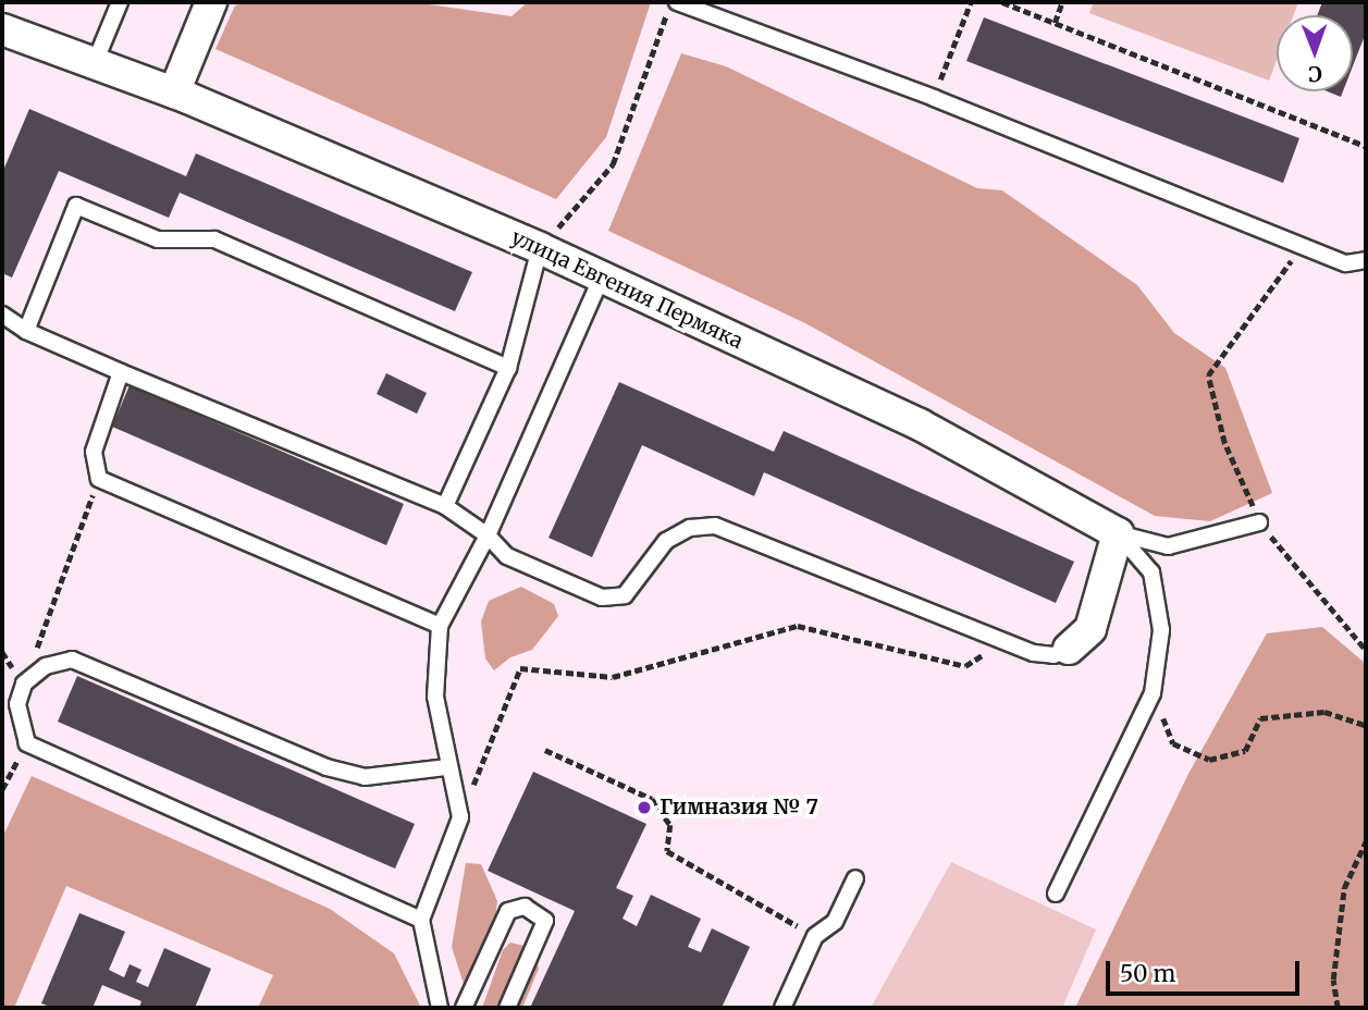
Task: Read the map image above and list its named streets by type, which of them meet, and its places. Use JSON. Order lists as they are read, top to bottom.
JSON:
{
  "streets": {
    "street": ["улица Евгения Пермяка"]
  },
  "places": ["Гимназия № 7"],
  "scale_bar": "50 m",
  "north": "bottom"
}
